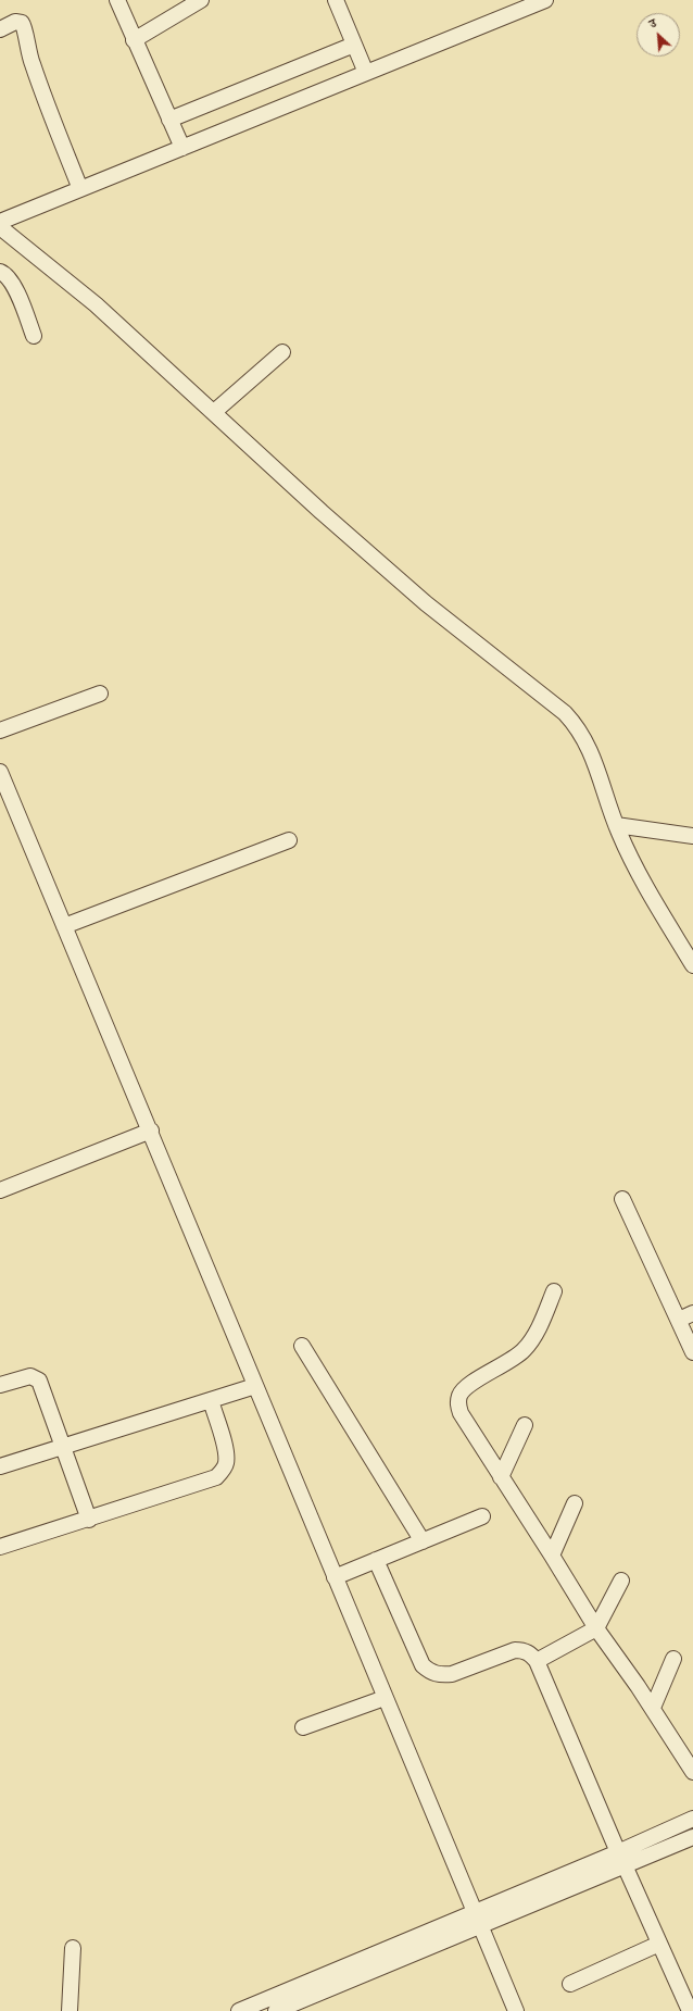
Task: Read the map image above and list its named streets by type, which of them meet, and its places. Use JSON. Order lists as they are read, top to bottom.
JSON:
{
  "north": "top left"
}
